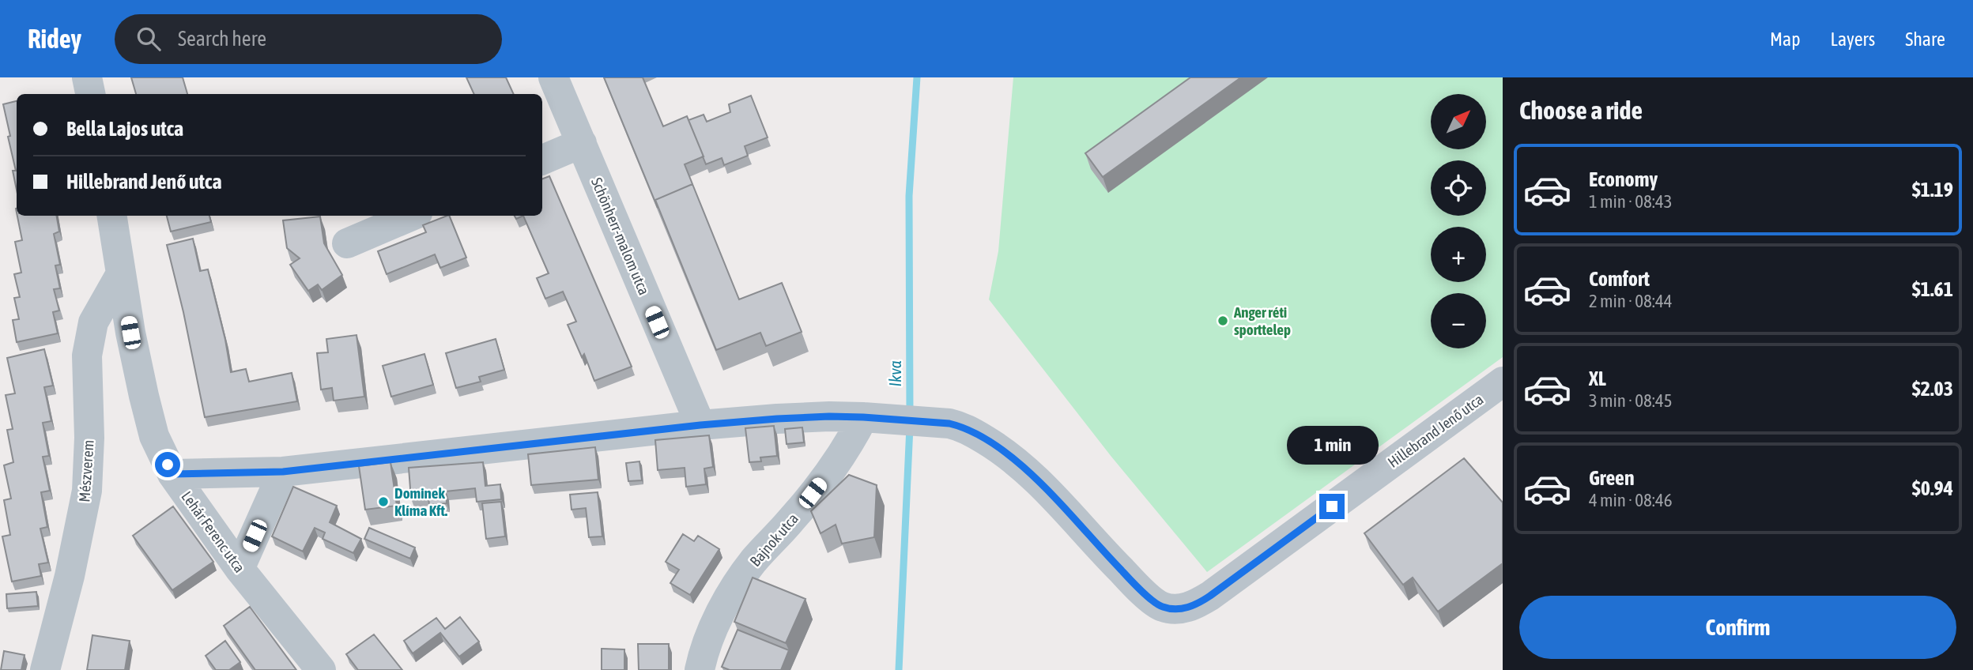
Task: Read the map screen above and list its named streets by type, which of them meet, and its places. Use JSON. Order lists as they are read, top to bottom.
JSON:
{
  "streets": {
    "street": [
      "Schönherr-malom utca",
      "Hillebrand Jenő utca",
      "Mészverem",
      "Lehár Ferenc utca",
      "Bajnok utca"
    ]
  },
  "crossings": [
    ["Schönherr-malom utca", "Hillebrand Jenő utca"],
    ["Hillebrand Jenő utca", "Lehár Ferenc utca"],
    ["Hillebrand Jenő utca", "Bajnok utca"],
    ["Mészverem", "Lehár Ferenc utca"]
  ],
  "water": ["Ikva"],
  "places": ["Anger réti sporttelep", "Dominek Klíma Kft."],
  "north": "top right",
  "page": {
    "header": "Ridey",
    "search": "Search here",
    "nav": ["Map", "Layers", "Share"],
    "heading": "Choose a ride",
    "map_buttons": ["+", "−"],
    "banner": ["Bella Lajos utca", "Hillebrand Jenő utca"],
    "list": [
      {
        "name": "Economy",
        "note": "1 min · 08:43",
        "value": "$1.19"
      },
      {
        "name": "Comfort",
        "note": "2 min · 08:44",
        "value": "$1.61"
      },
      {
        "name": "XL",
        "note": "3 min · 08:45",
        "value": "$2.03"
      },
      {
        "name": "Green",
        "note": "4 min · 08:46",
        "value": "$0.94"
      }
    ],
    "bubble": "1 min",
    "buttons": "Confirm"
  }
}
